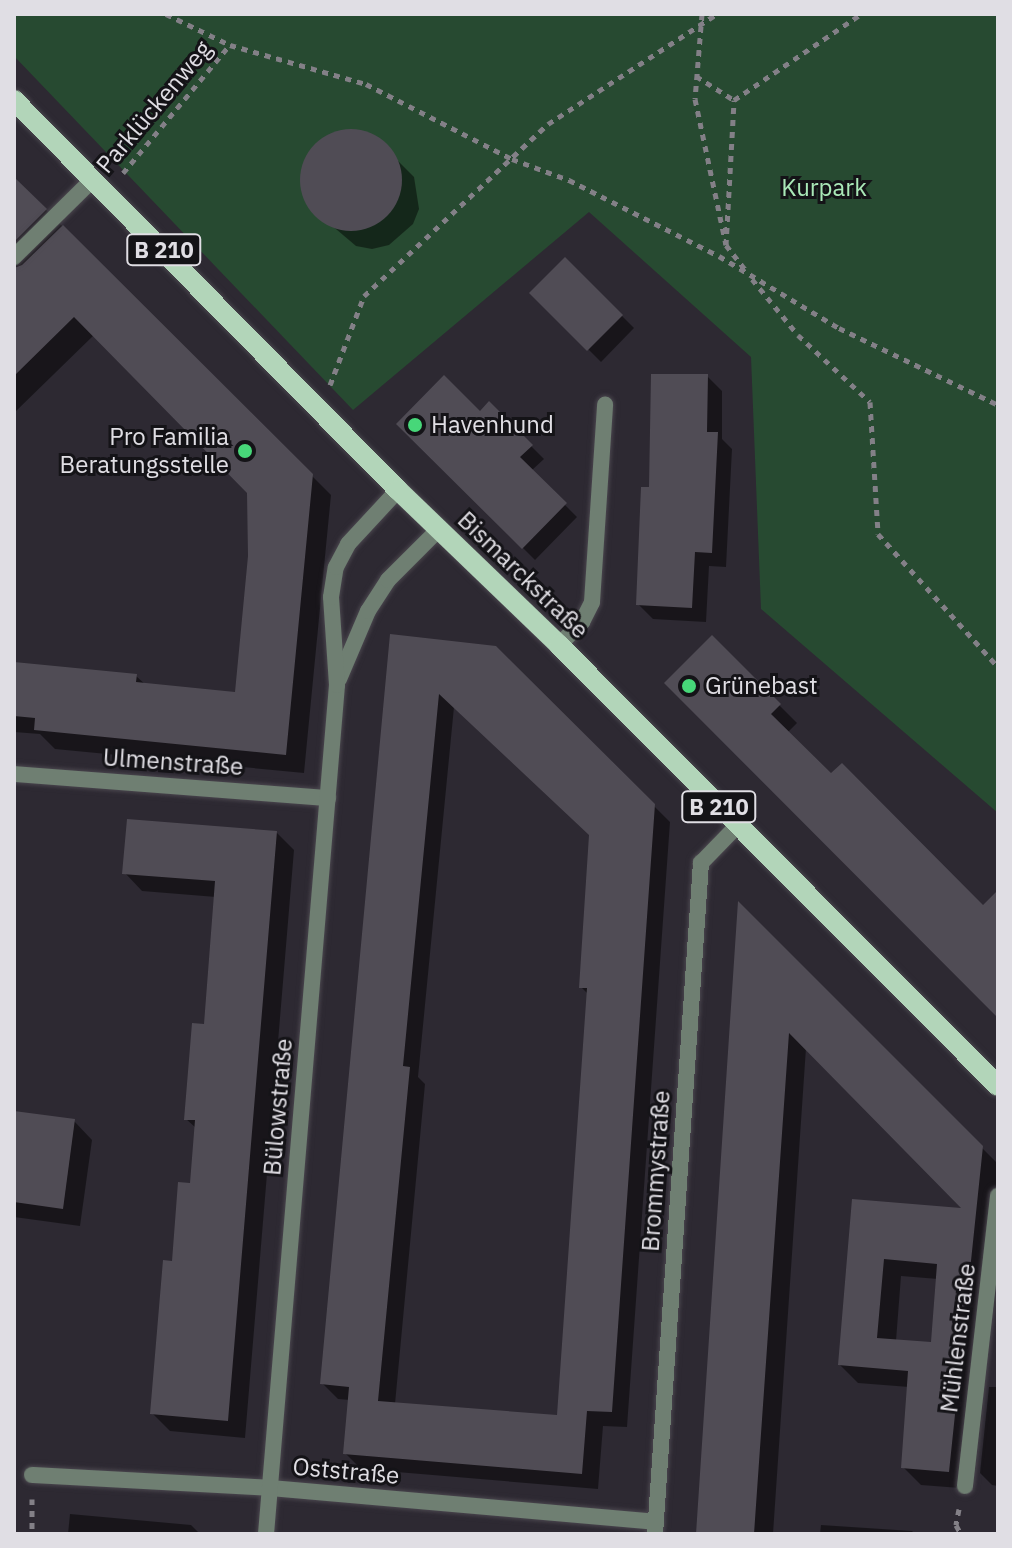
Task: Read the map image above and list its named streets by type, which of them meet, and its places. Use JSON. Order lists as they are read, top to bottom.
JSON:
{
  "streets": {
    "main road": ["B 210", "Bismarckstraße"],
    "street": [
      "Ulmenstraße",
      "Bülowstraße",
      "Brommystraße",
      "Mühlenstraße",
      "Oststraße"
    ],
    "path": ["Parklückenweg"]
  },
  "crossings": [
    ["Parklückenweg", "Bismarckstraße"],
    ["Bismarckstraße", "Bülowstraße"],
    ["Bismarckstraße", "Brommystraße"],
    ["Ulmenstraße", "Bülowstraße"],
    ["Bülowstraße", "Oststraße"],
    ["Brommystraße", "Oststraße"]
  ],
  "parks": ["Kurpark"],
  "places": ["Havenhund", "Pro Familia Beratungsstelle", "Grünebast"]
}
